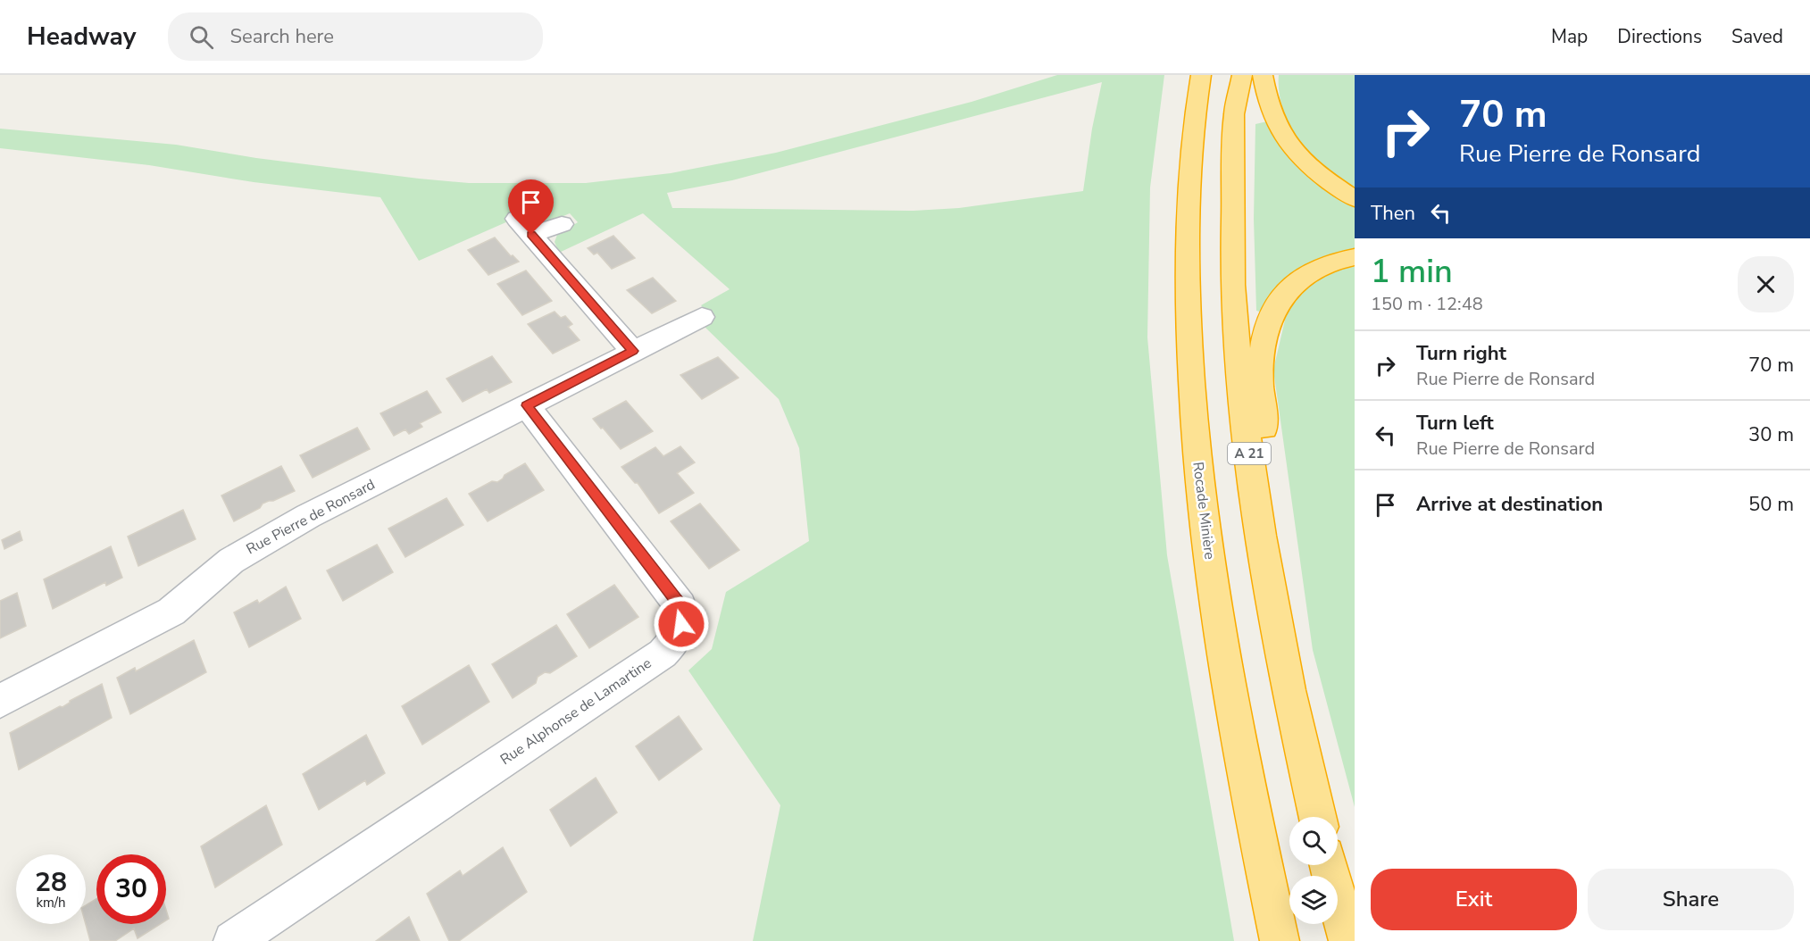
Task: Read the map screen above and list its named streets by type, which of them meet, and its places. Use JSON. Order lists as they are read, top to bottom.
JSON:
{
  "streets": {
    "highway": ["A 21", "Rocade Minière"],
    "street": ["Rue Pierre de Ronsard", "Rue Alphonse de Lamartine"]
  },
  "crossings": [
    ["Rue Pierre de Ronsard", "Rue Alphonse de Lamartine"]
  ],
  "page": {
    "header": "Headway",
    "search": "Search here",
    "nav": ["Map", "Directions", "Saved"],
    "turn": ["70 m", "Rue Pierre de Ronsard"],
    "then": "Then",
    "heading": ["1 min", "150 m · 12:48"],
    "list": [
      {
        "name": "Turn right",
        "note": "Rue Pierre de Ronsard",
        "value": "70 m"
      },
      {
        "name": "Turn left",
        "note": "Rue Pierre de Ronsard",
        "value": "30 m"
      },
      {
        "name": "Arrive at destination",
        "value": "50 m"
      }
    ],
    "speed": "28 km/h",
    "limit": "30",
    "buttons": ["Exit", "Share"]
  }
}
